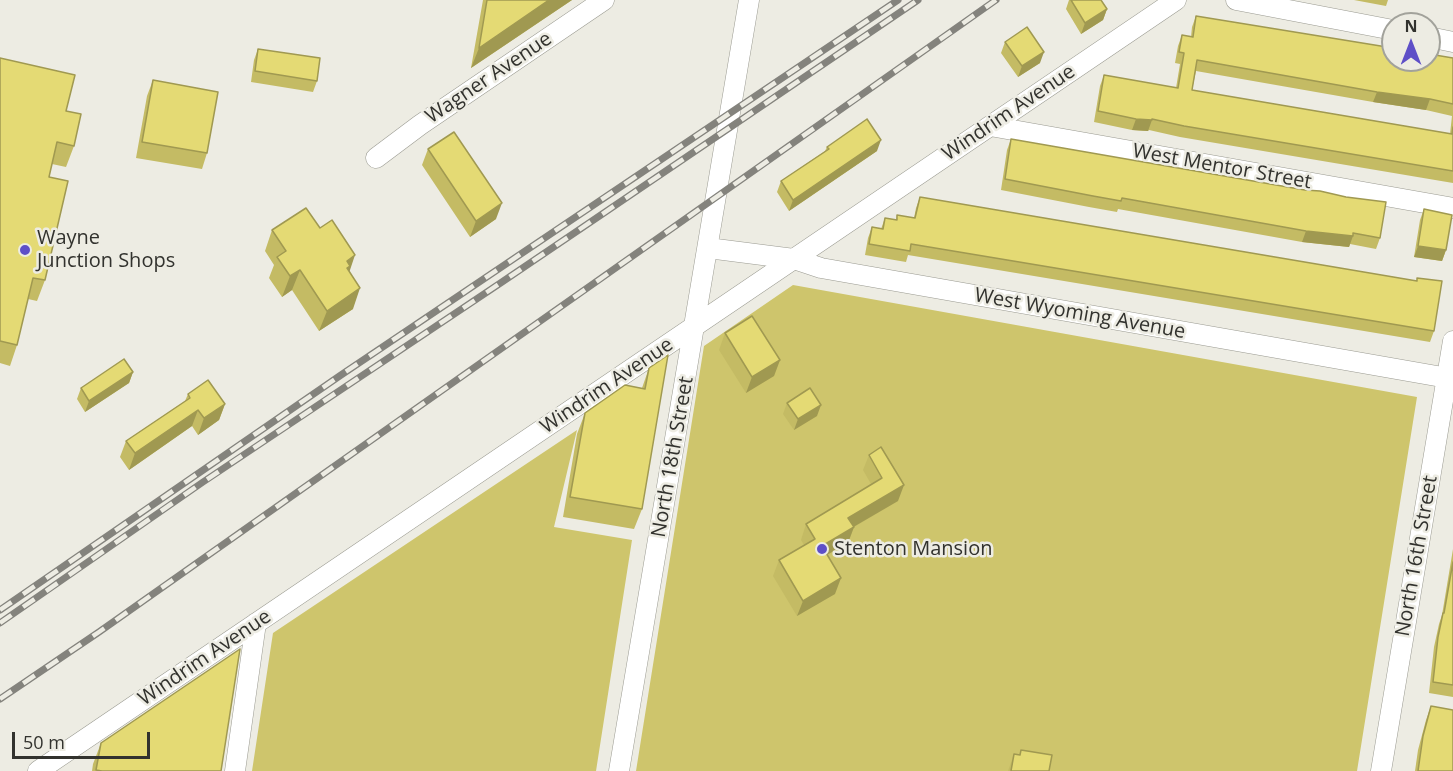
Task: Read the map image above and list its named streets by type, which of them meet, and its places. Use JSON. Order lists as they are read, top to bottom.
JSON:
{
  "streets": {
    "street": [
      "Wagner Avenue",
      "Windrim Avenue",
      "West Mentor Street",
      "West Wyoming Avenue",
      "North 18th Street",
      "North 16th Street"
    ]
  },
  "crossings": [
    ["Windrim Avenue", "West Mentor Street"],
    ["Windrim Avenue", "West Wyoming Avenue"],
    ["Windrim Avenue", "North 18th Street"],
    ["West Wyoming Avenue", "North 18th Street"],
    ["West Wyoming Avenue", "North 16th Street"]
  ],
  "places": ["Wayne Junction Shops", "Stenton Mansion"],
  "scale_bar": "50 m",
  "north": "top"
}
